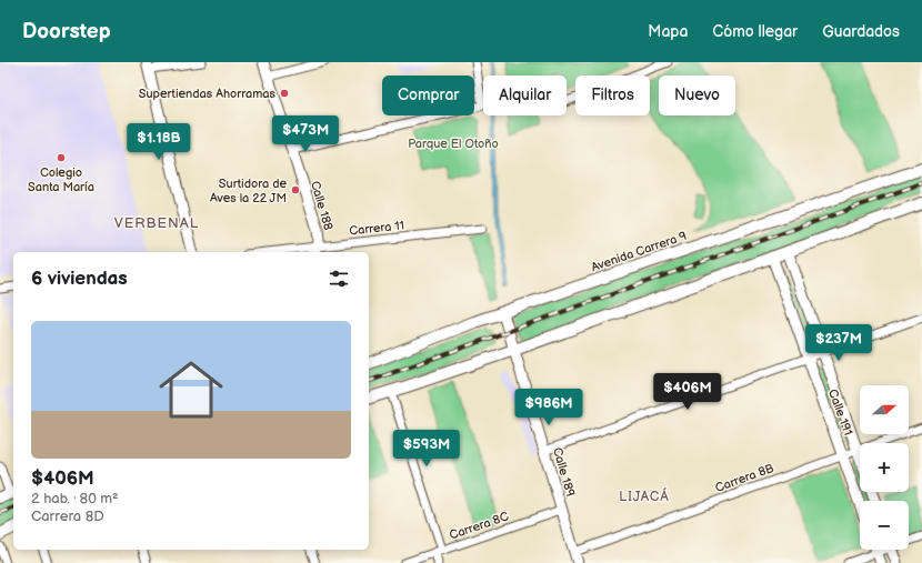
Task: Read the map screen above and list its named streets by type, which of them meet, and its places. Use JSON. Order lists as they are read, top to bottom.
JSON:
{
  "streets": {
    "main road": ["Avenida Carrera 9"],
    "street": [
      "Calle 188",
      "Carrera 11",
      "Calle 191",
      "Calle 189",
      "Carrera 8B",
      "Carrera 8C"
    ]
  },
  "crossings": [
    ["Calle 188", "Carrera 11"],
    ["Avenida Carrera 9", "Calle 189"],
    ["Calle 191", "Carrera 8B"],
    ["Calle 189", "Carrera 8B"],
    ["Calle 189", "Carrera 8C"]
  ],
  "districts": ["VERBENAL", "LIJACÁ"],
  "parks": ["Parque El Otoño"],
  "places": ["Supertiendas Ahorramas", "Colegio Santa María", "Surtidora de Aves la 22 JM"],
  "north": "right",
  "page": {
    "header": "Doorstep",
    "nav": ["Mapa", "Cómo llegar", "Guardados"],
    "chip": [
      "Comprar",
      "Alquilar",
      "Filtros",
      "Nuevo"
    ],
    "price": [
      "$473M",
      "$1.18B",
      "$237M",
      "$406M",
      "$986M",
      "$593M"
    ],
    "heading": "6 viviendas",
    "list": [
      {
        "name": "$406M",
        "note": "2 hab. · 80 m² · Carrera 8D"
      }
    ],
    "map_buttons": ["+", "−"]
  }
}
